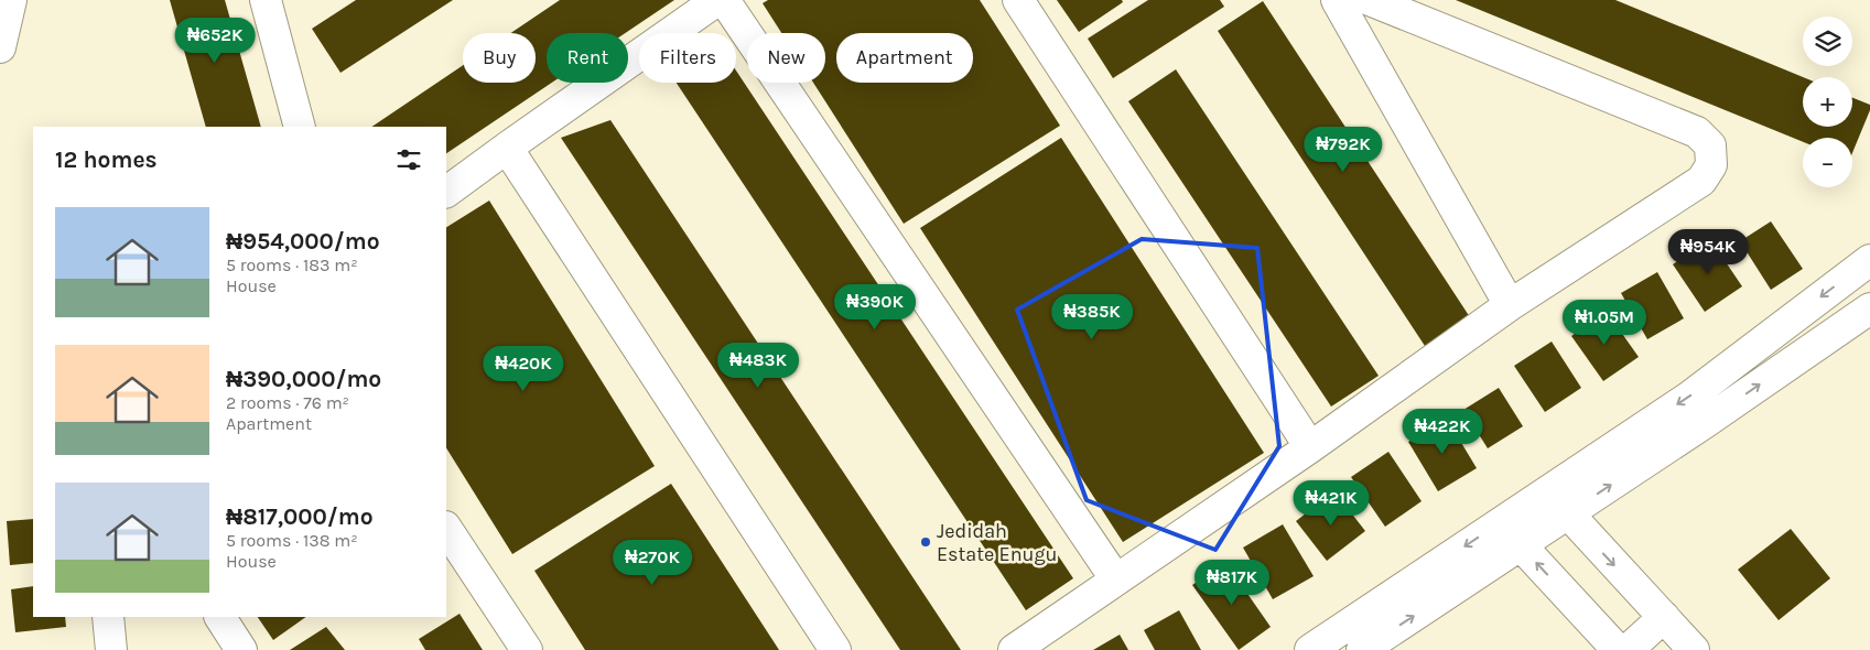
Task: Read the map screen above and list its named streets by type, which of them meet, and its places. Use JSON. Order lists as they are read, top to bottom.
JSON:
{
  "places": ["Jedidah Estate Enugu"],
  "page": {
    "map_buttons": ["+", "−"],
    "price": [
      "₦652K",
      "₦792K",
      "₦954K",
      "₦390K",
      "₦385K",
      "₦1.05M",
      "₦483K",
      "₦420K",
      "₦422K",
      "₦421K",
      "₦270K",
      "₦817K"
    ],
    "chip": [
      "Buy",
      "Rent",
      "Filters",
      "New",
      "Apartment"
    ],
    "heading": "12 homes",
    "list": [
      {
        "name": "₦954,000/mo",
        "note": "5 rooms · 183 m² · House"
      },
      {
        "name": "₦390,000/mo",
        "note": "2 rooms · 76 m² · Apartment"
      },
      {
        "name": "₦817,000/mo",
        "note": "5 rooms · 138 m² · House"
      }
    ]
  }
}
